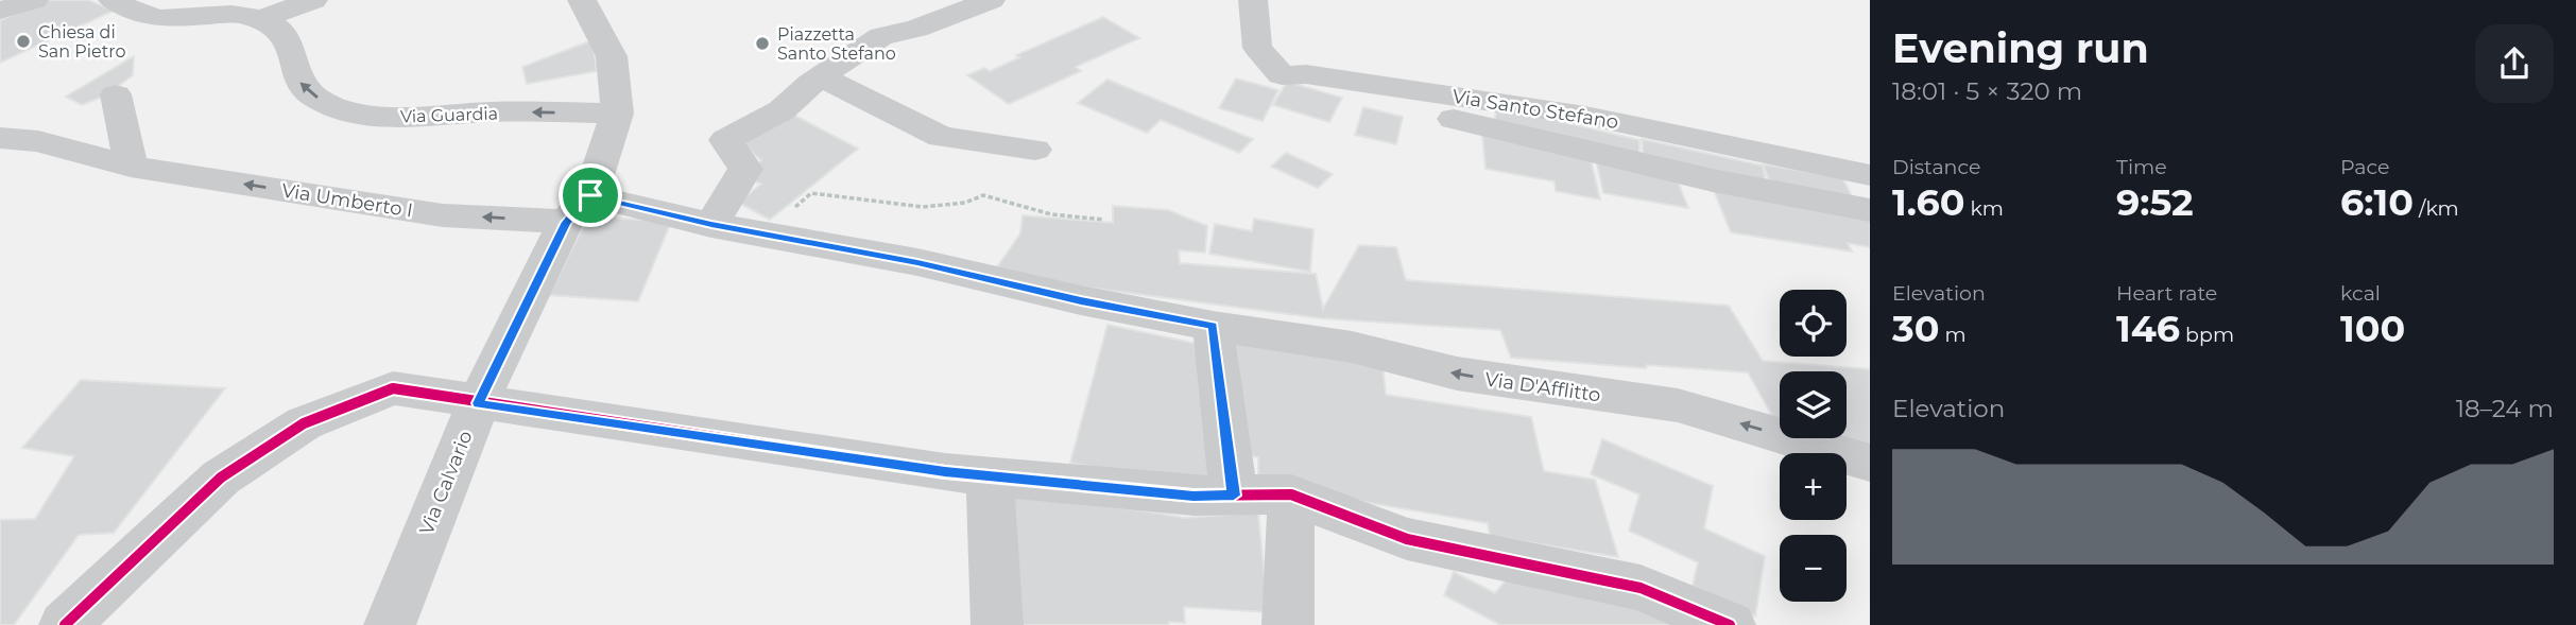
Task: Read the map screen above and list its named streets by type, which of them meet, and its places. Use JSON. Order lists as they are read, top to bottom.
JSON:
{
  "streets": {
    "street": [
      "Via Santo Stefano",
      "Via Guardia",
      "Via Umberto I",
      "Via D'Afflitto",
      "Via Calvario"
    ]
  },
  "crossings": [
    ["Via Guardia", "Via Calvario"],
    ["Via Umberto I", "Via D'Afflitto"],
    ["Via Umberto I", "Via Calvario"]
  ],
  "places": ["Chiesa di San Pietro", "Piazzetta Santo Stefano"],
  "page": {
    "heading": ["Evening run", "18:01 · 5 × 320 m"],
    "stats": [
      ["Distance", "1.60 km"],
      ["Time", "9:52"],
      ["Pace", "6:10 /km"],
      ["Elevation", "30 m"],
      ["Heart rate", "146 bpm"],
      ["kcal", "100"]
    ],
    "map_buttons": ["+", "−"],
    "chart": ["Elevation", "18–24 m"]
  }
}
